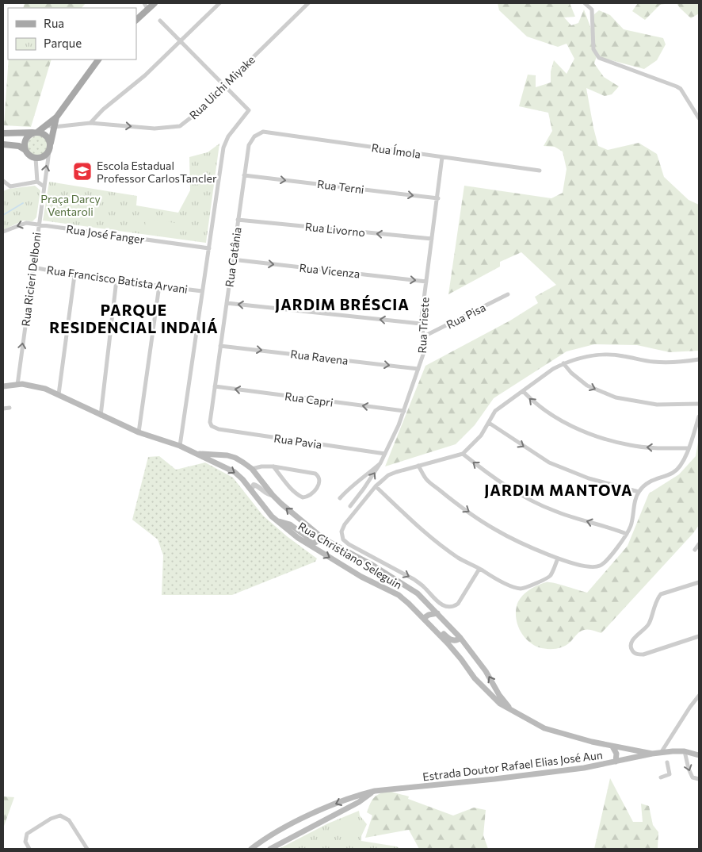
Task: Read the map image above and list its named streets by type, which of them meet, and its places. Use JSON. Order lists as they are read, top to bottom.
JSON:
{
  "streets": {
    "main road": ["Rua Christiano Seleguin", "Estrada Doutor Rafael Elias José Aun"],
    "street": [
      "Rua Uichi Miyake",
      "Rua Ímola",
      "Rua Terni",
      "Rua Livorno",
      "Rua José Fanger",
      "Rua Catânia",
      "Rua Vicenza",
      "Rua Ricieri Delboni",
      "Rua Francisco Batista Arvani",
      "Rua Pisa",
      "Rua Trieste",
      "Rua Ravena",
      "Rua Capri",
      "Rua Pavia"
    ]
  },
  "crossings": [
    ["Rua Ímola", "Rua Catânia"],
    ["Rua Ímola", "Rua Trieste"],
    ["Rua Terni", "Rua Catânia"],
    ["Rua Terni", "Rua Trieste"],
    ["Rua Livorno", "Rua Catânia"],
    ["Rua Livorno", "Rua Trieste"],
    ["Rua José Fanger", "Rua Ricieri Delboni"],
    ["Rua Catânia", "Rua Vicenza"],
    ["Rua Catânia", "Rua Ravena"],
    ["Rua Catânia", "Rua Capri"],
    ["Rua Catânia", "Rua Pavia"],
    ["Rua Vicenza", "Rua Trieste"],
    ["Rua Ricieri Delboni", "Rua Francisco Batista Arvani"],
    ["Rua Ricieri Delboni", "Rua Christiano Seleguin"],
    ["Rua Pisa", "Rua Trieste"],
    ["Rua Trieste", "Rua Ravena"],
    ["Rua Trieste", "Rua Capri"],
    ["Rua Trieste", "Rua Pavia"],
    ["Rua Christiano Seleguin", "Estrada Doutor Rafael Elias José Aun"]
  ],
  "one_way": [
    "Rua Uichi Miyake",
    "Rua Terni",
    "Rua Livorno",
    "Rua Vicenza",
    "Rua Ricieri Delboni",
    "Rua Ravena",
    "Rua Capri"
  ],
  "districts": ["JARDIM BRÉSCIA", "PARQUE RESIDENCIAL INDAIÁ", "JARDIM MANTOVA"],
  "parks": ["Praça Darcy Ventaroli"],
  "places": {
    "school or university": ["Escola Estadual Professor CarlosTancler"]
  },
  "legend": ["Rua", "Parque"]
}
